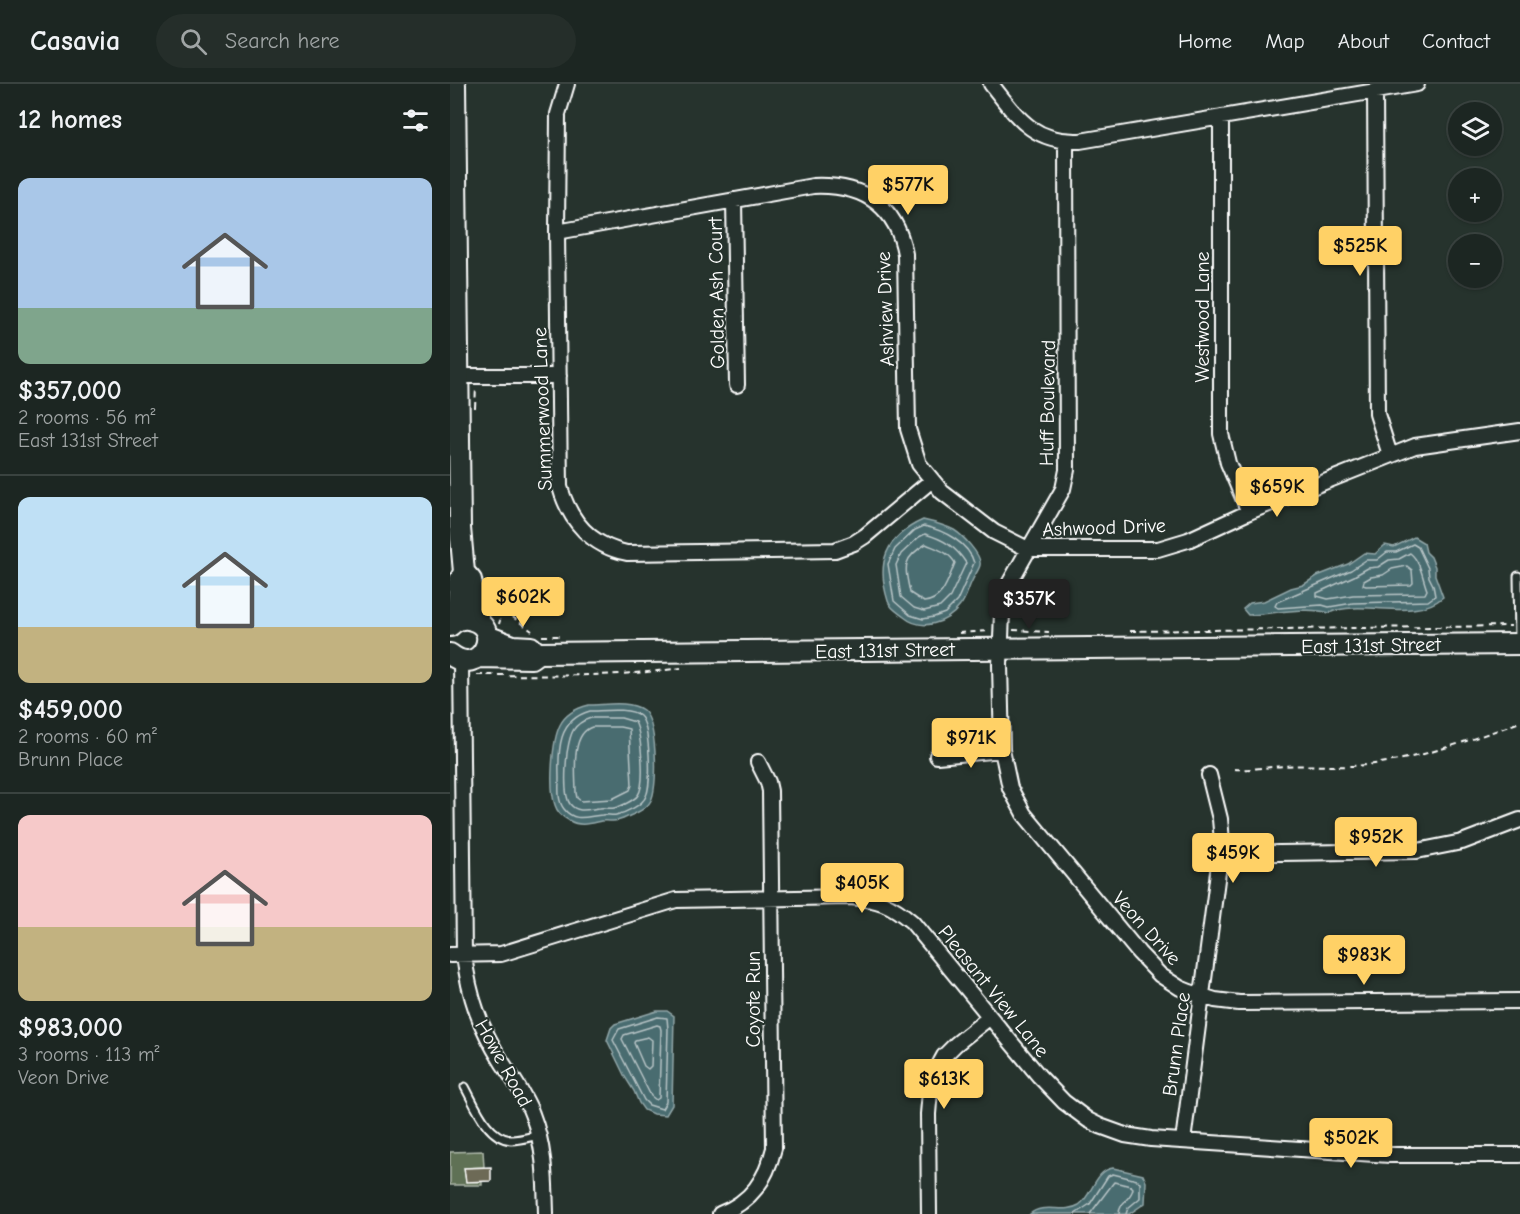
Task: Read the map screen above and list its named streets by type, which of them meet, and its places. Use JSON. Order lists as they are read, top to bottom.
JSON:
{
  "streets": {
    "street": [
      "Golden Ash Court",
      "Ashview Drive",
      "Westwood Lane",
      "Huff Boulevard",
      "Summerwood Lane",
      "Ashwood Drive",
      "East 131st Street",
      "Veon Drive",
      "Pleasant View Lane",
      "Coyote Run",
      "Brunn Place",
      "Howe Road"
    ]
  },
  "crossings": [
    ["Golden Ash Court", "Ashview Drive"],
    ["Ashview Drive", "Huff Boulevard"],
    ["Ashview Drive", "Summerwood Lane"],
    ["Ashview Drive", "Ashwood Drive"],
    ["Westwood Lane", "Ashwood Drive"],
    ["Huff Boulevard", "Ashwood Drive"],
    ["Huff Boulevard", "East 131st Street"],
    ["Huff Boulevard", "Veon Drive"],
    ["East 131st Street", "Veon Drive"],
    ["East 131st Street", "Howe Road"],
    ["Veon Drive", "Brunn Place"],
    ["Pleasant View Lane", "Coyote Run"],
    ["Pleasant View Lane", "Brunn Place"],
    ["Pleasant View Lane", "Howe Road"]
  ],
  "page": {
    "header": "Casavia",
    "search": "Search here",
    "nav": [
      "Home",
      "Map",
      "About",
      "Contact"
    ],
    "heading": "12 homes",
    "map_buttons": ["+", "−"],
    "list": [
      {
        "name": "$357,000",
        "note": "2 rooms · 56 m² · East 131st Street"
      },
      {
        "name": "$459,000",
        "note": "2 rooms · 60 m² · Brunn Place"
      },
      {
        "name": "$983,000",
        "note": "3 rooms · 113 m² · Veon Drive"
      }
    ],
    "price": [
      "$577K",
      "$525K",
      "$659K",
      "$602K",
      "$357K",
      "$971K",
      "$952K",
      "$459K",
      "$405K",
      "$983K",
      "$613K",
      "$502K"
    ]
  }
}
